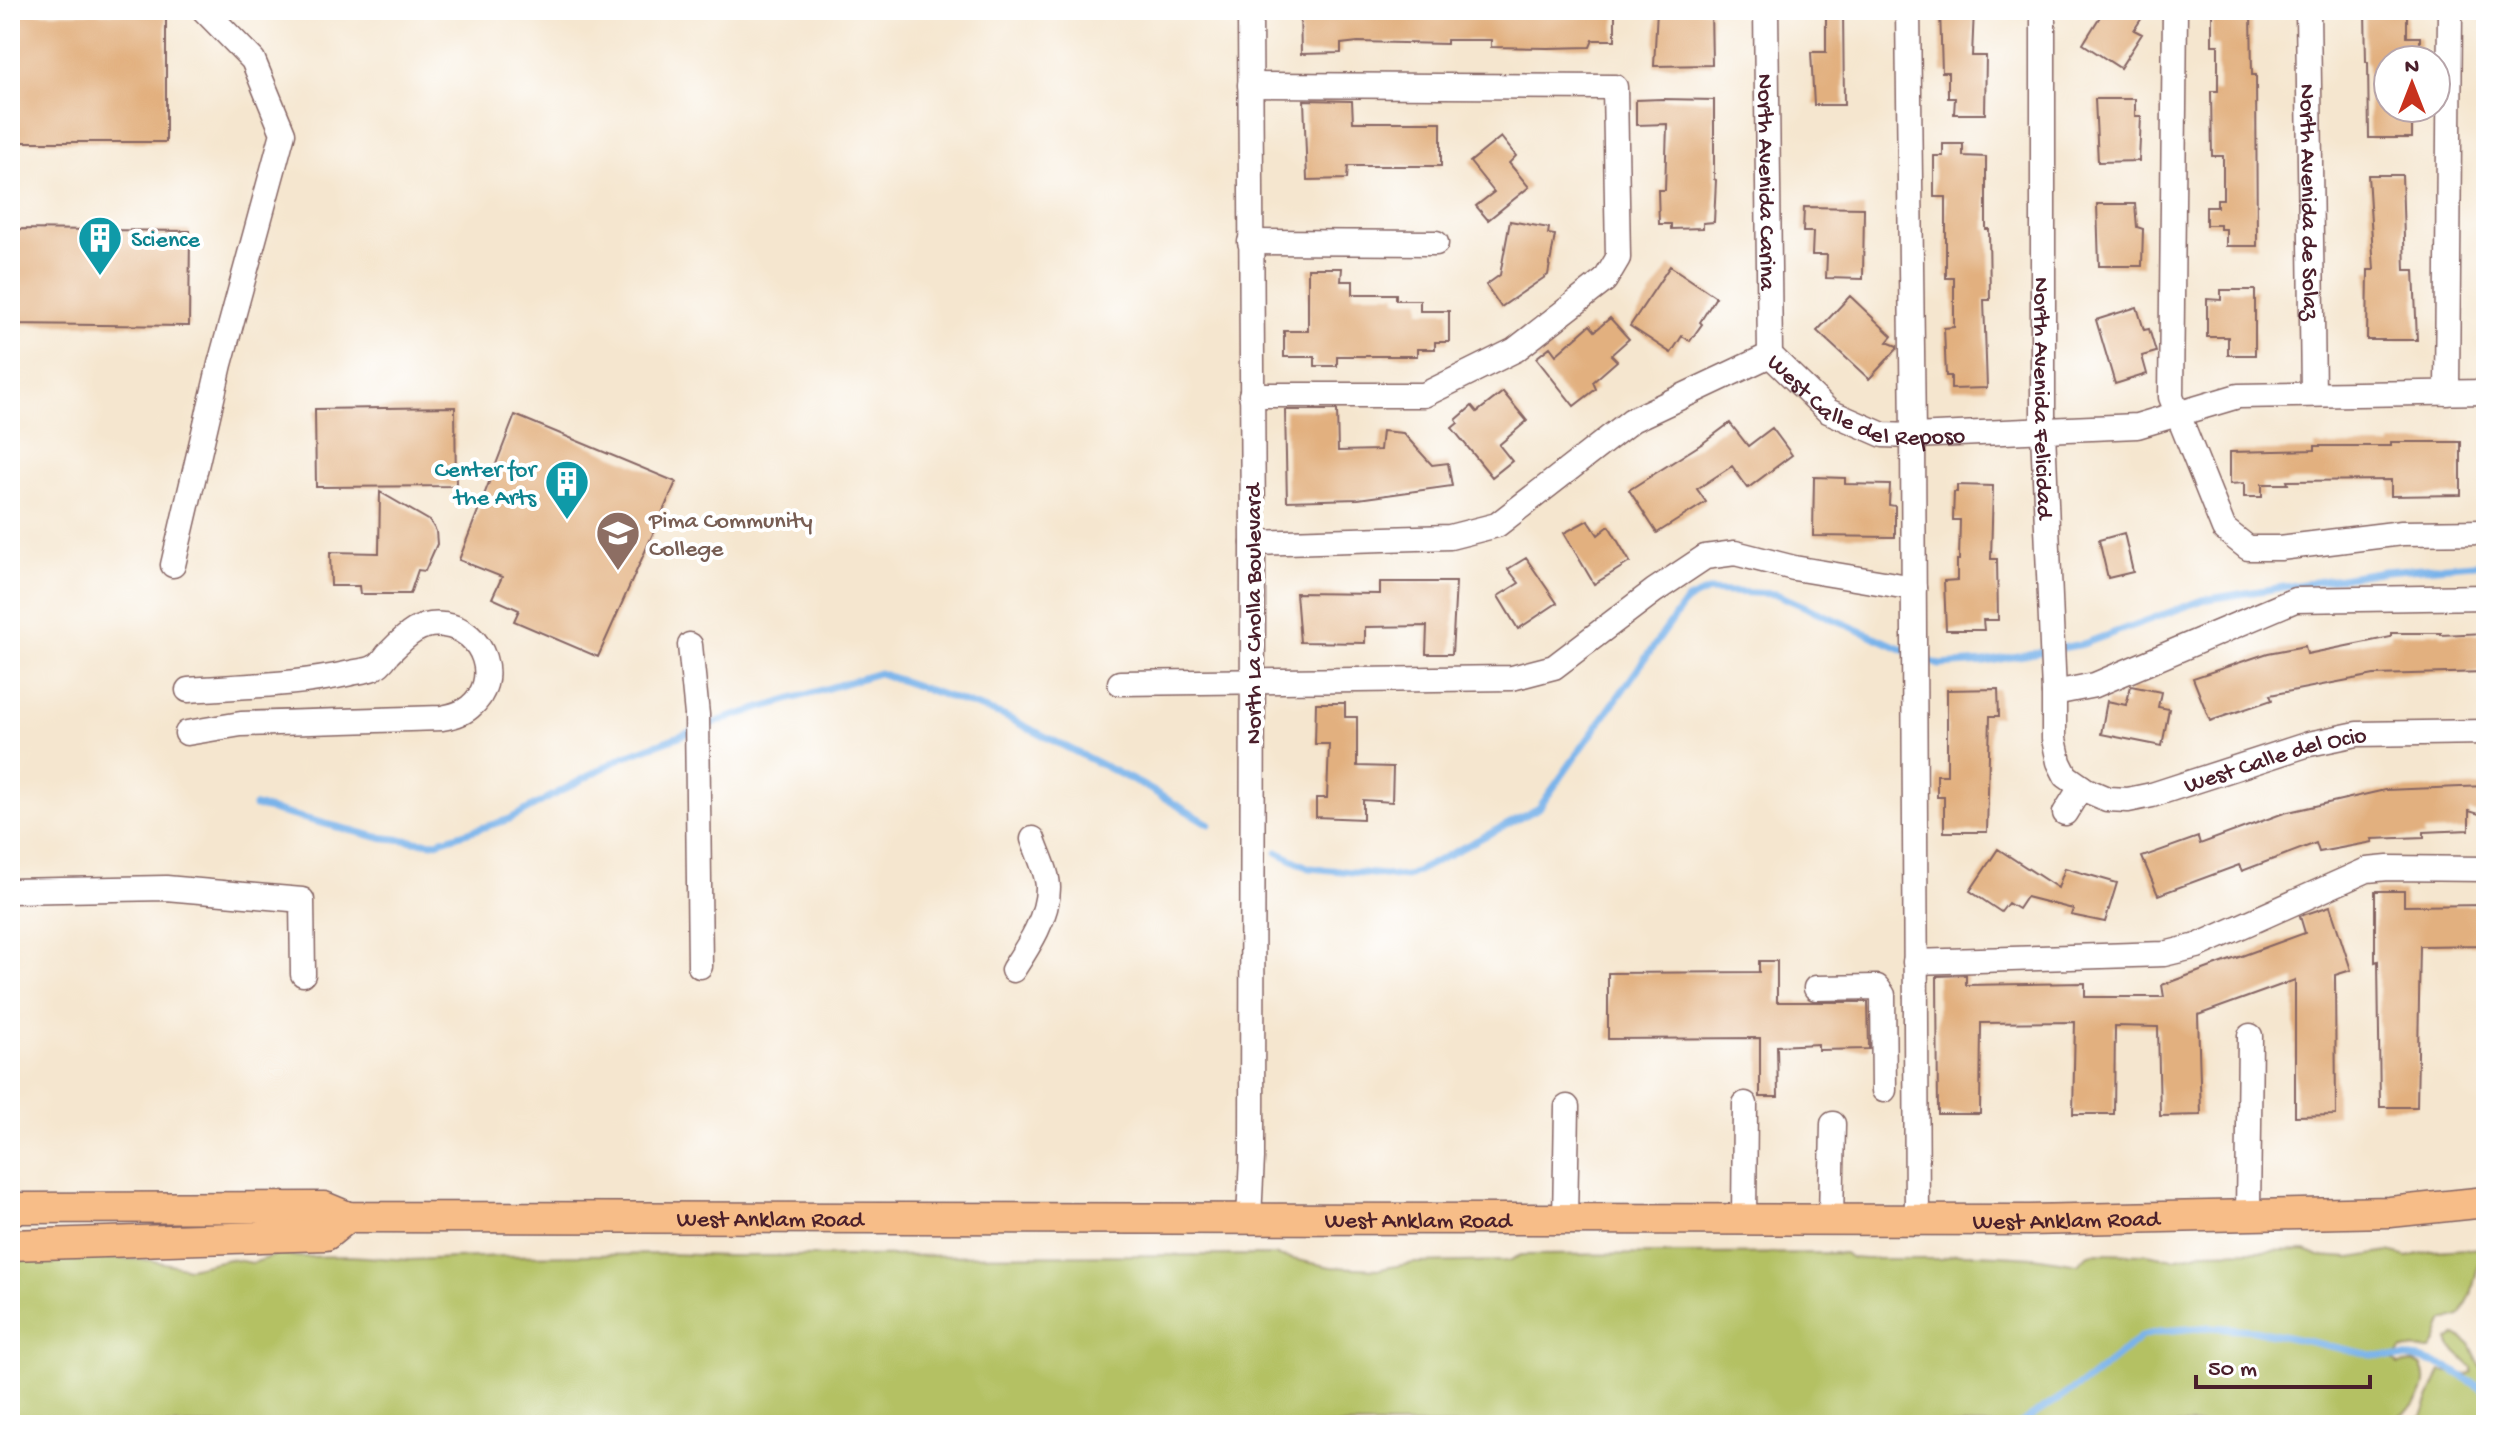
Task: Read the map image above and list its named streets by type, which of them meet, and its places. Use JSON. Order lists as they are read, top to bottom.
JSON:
{
  "streets": {
    "main road": ["West Anklam Road"],
    "street": [
      "North Avenida Carina",
      "North Avenida de Solaz",
      "West Calle del Reposo",
      "North Avenida Felicidad",
      "North La Cholla Boulevard",
      "West Calle del Ocio"
    ]
  },
  "crossings": [
    ["North Avenida Carina", "West Calle del Reposo"],
    ["North Avenida de Solaz", "West Calle del Reposo"],
    ["West Calle del Reposo", "North Avenida Felicidad"],
    ["West Calle del Reposo", "North La Cholla Boulevard"],
    ["North Avenida Felicidad", "West Calle del Ocio"],
    ["North La Cholla Boulevard", "West Anklam Road"]
  ],
  "places": {
    "building": ["Science", "Center for the Arts"],
    "school or university": ["Pima Community College"]
  },
  "scale_bar": "50 m",
  "north": "top"
}
